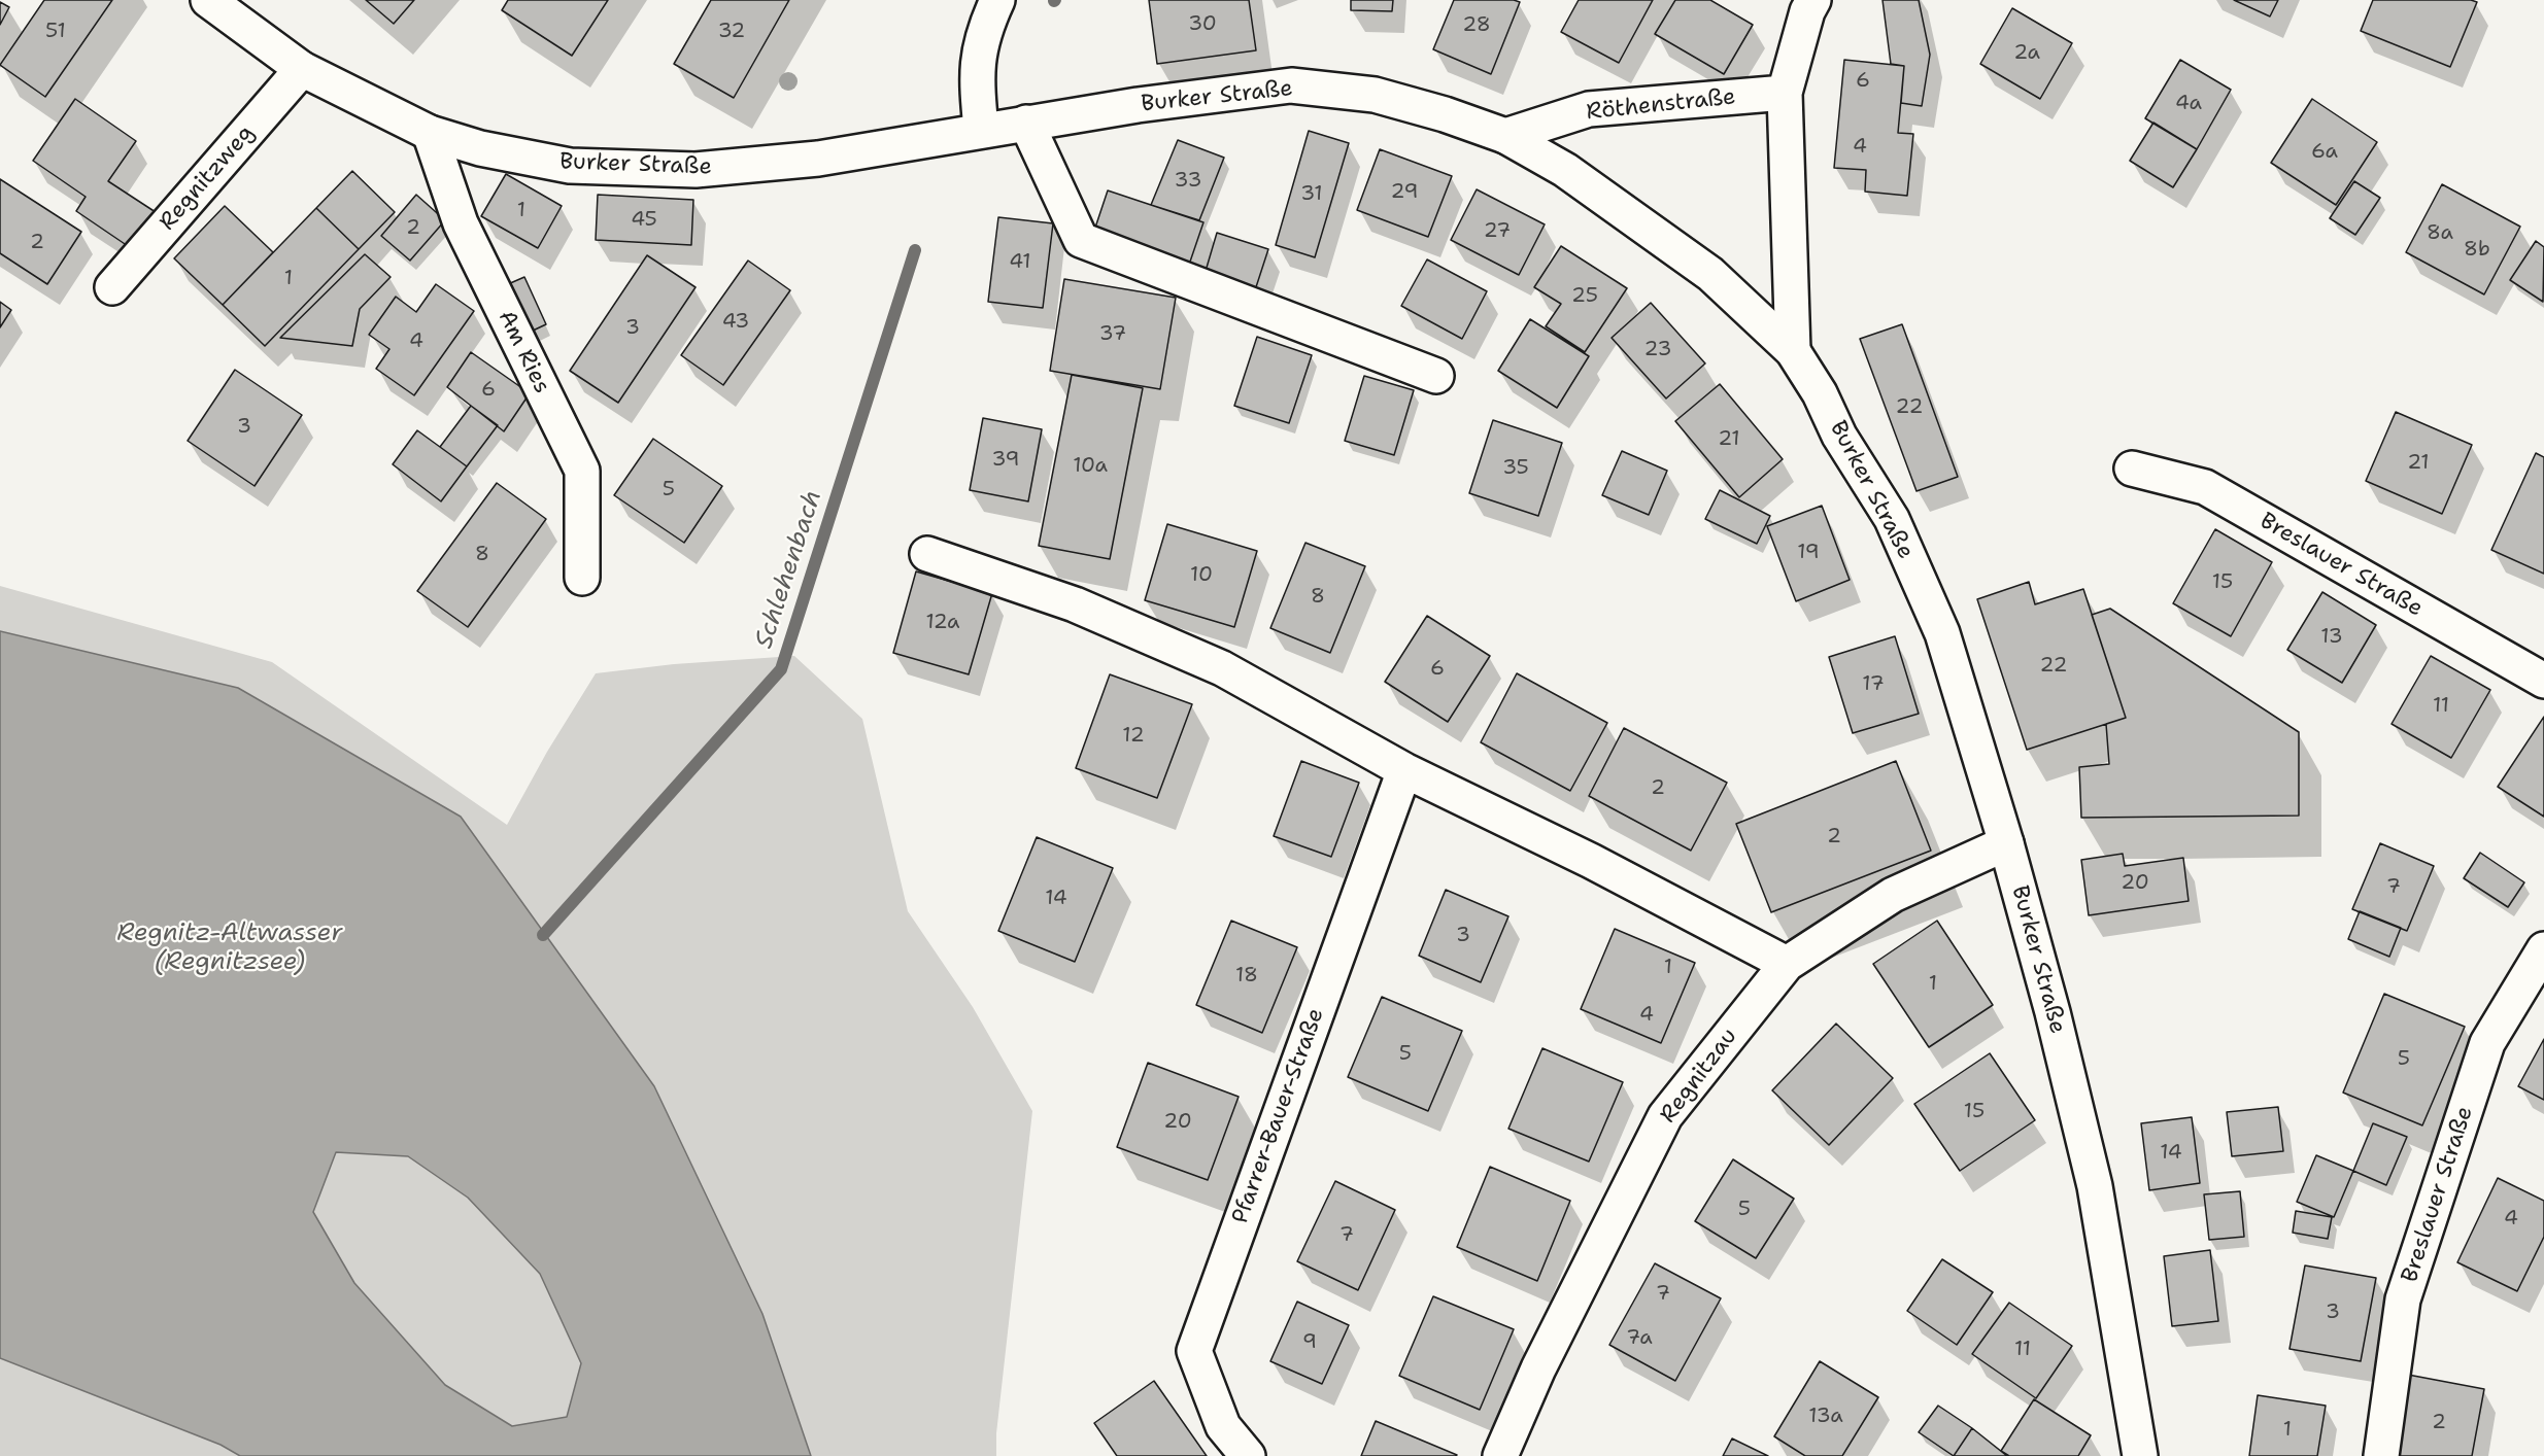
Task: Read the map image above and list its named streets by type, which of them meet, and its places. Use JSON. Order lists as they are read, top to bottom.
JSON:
{
  "streets": {
    "street": [
      "Burker Straße",
      "Röthenstraße",
      "Regnitzweg",
      "Am Ries",
      "Breslauer Straße",
      "Regnitzau",
      "Pfarrer-Bauer-Straße"
    ]
  },
  "crossings": [
    ["Burker Straße", "Röthenstraße"],
    ["Burker Straße", "Regnitzweg"],
    ["Burker Straße", "Am Ries"],
    ["Burker Straße", "Regnitzau"]
  ],
  "water": ["Schlehenbach", "Regnitz-Altwasser (Regnitzsee)"],
  "house_numbers": [
    "30",
    "28",
    "51",
    "32",
    "2a",
    "6",
    "4a",
    "4",
    "6a",
    "33",
    "29",
    "31",
    "1",
    "45",
    "2",
    "27",
    "8a",
    "2",
    "8b",
    "41",
    "1",
    "25",
    "43",
    "3",
    "37",
    "4",
    "23",
    "6",
    "22",
    "3",
    "21",
    "39",
    "21",
    "10a",
    "35",
    "5",
    "19",
    "8",
    "10",
    "15",
    "8",
    "12a",
    "13",
    "22",
    "6",
    "17",
    "11",
    "12",
    "2",
    "2",
    "20",
    "7",
    "14",
    "3",
    "1",
    "18",
    "1",
    "4",
    "5",
    "5",
    "15",
    "20",
    "14",
    "5",
    "4",
    "7",
    "7",
    "3",
    "7a",
    "9",
    "11",
    "13a",
    "2",
    "1"
  ]
}
